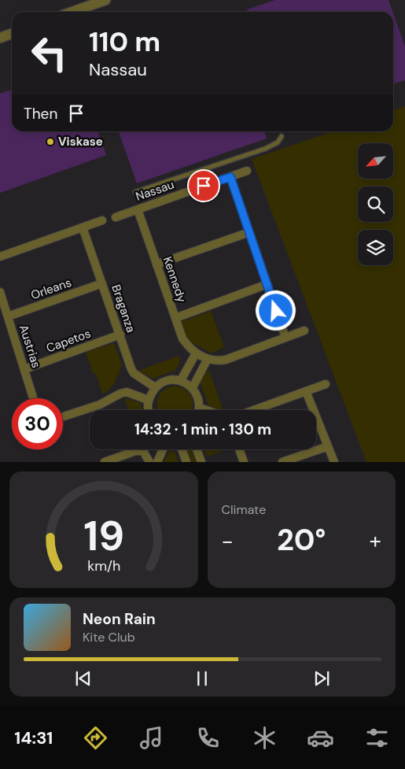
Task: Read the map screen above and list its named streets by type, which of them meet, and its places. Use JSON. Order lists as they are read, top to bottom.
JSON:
{
  "streets": {
    "street": [
      "Nassau",
      "Kennedy",
      "Orleans",
      "Braganza",
      "Capetos",
      "Austrias"
    ]
  },
  "crossings": [
    ["Nassau", "Kennedy"],
    ["Orleans", "Braganza"],
    ["Orleans", "Austrias"],
    ["Braganza", "Capetos"],
    ["Capetos", "Austrias"]
  ],
  "places": ["Viskase"],
  "north": "bottom left",
  "page": {
    "turn": ["110 m", "Nassau"],
    "then": "Then",
    "limit": "30",
    "trip": "14:32 · 1 min · 130 m",
    "tile": "Climate",
    "heat": ["−", "20°", "+"],
    "song": ["Neon Rain", "Kite Club"],
    "tabs": "14:31",
    "gauge": ["19", "km/h"]
  }
}
